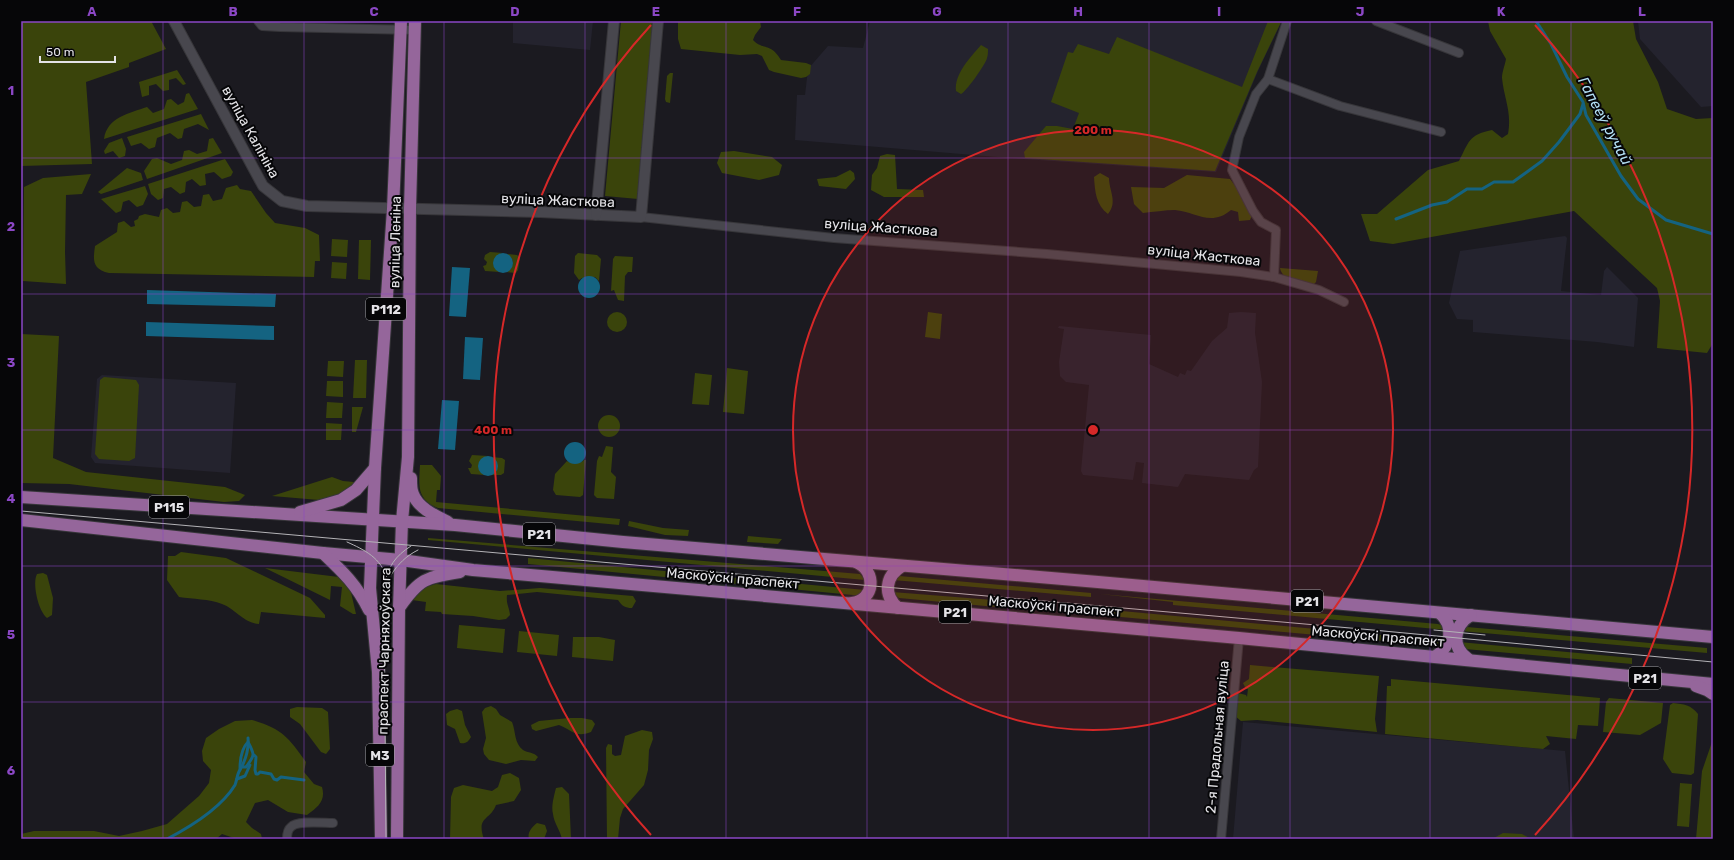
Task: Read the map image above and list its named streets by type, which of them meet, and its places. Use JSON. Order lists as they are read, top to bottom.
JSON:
{
  "streets": {
    "main road": [
      "вуліца Леніна",
      "Р112",
      "Р115",
      "Р21",
      "Маскоўскі праспект",
      "праспект Чарняхоўскага",
      "М3"
    ],
    "street": ["вуліца Калініна", "вуліца Жасткова", "2-я Прадольная вуліца"]
  },
  "crossings": [
    ["вуліца Калініна", "вуліца Жасткова"],
    ["вуліца Калініна", "вуліца Леніна"],
    ["вуліца Жасткова", "вуліца Леніна"],
    ["вуліца Леніна", "Р115"],
    ["вуліца Леніна", "Р21"],
    ["вуліца Леніна", "Маскоўскі праспект"],
    ["вуліца Леніна", "праспект Чарняхоўскага"],
    ["Р115", "Р21"],
    ["Р115", "Маскоўскі праспект"],
    ["Р115", "праспект Чарняхоўскага"],
    ["Р21", "Маскоўскі праспект"],
    ["Р21", "праспект Чарняхоўскага"],
    ["Маскоўскі праспект", "праспект Чарняхоўскага"],
    ["Маскоўскі праспект", "2-я Прадольная вуліца"]
  ],
  "water": ["Гапееў ручай"],
  "scale_bar": "50 m",
  "grid": {
    "columns": [
      "A",
      "B",
      "C",
      "D",
      "E",
      "F",
      "G",
      "H",
      "I",
      "J",
      "K",
      "L"
    ],
    "rows": [
      "1",
      "2",
      "3",
      "4",
      "5",
      "6"
    ]
  },
  "rings": ["200 m", "400 m"]
}
